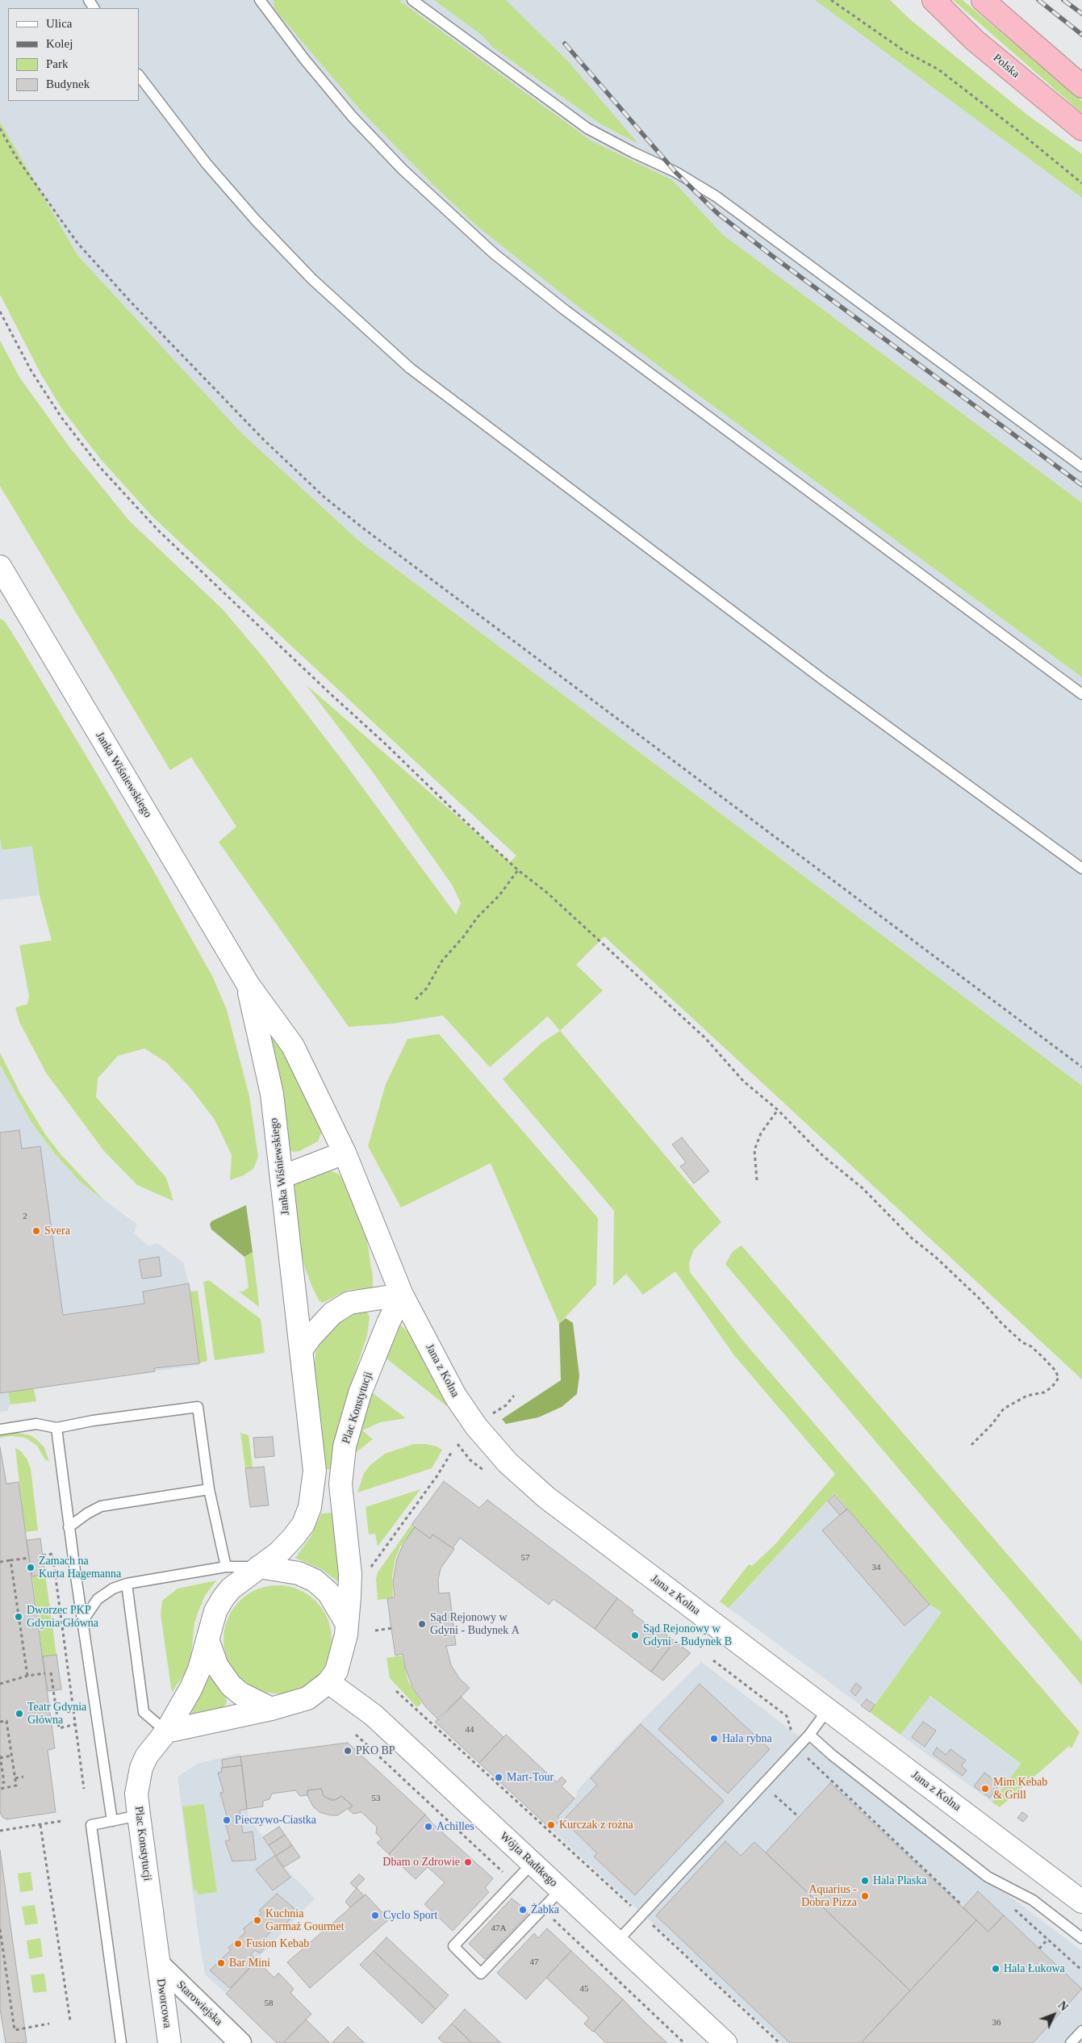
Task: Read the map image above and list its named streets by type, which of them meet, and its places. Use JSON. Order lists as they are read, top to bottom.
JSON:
{
  "streets": {
    "highway": ["Polska"],
    "main road": [
      "Janka Wiśniewskiego",
      "Jana z Kolna",
      "Plac Konstytucji",
      "Wójta Radtkego",
      "Dworcowa"
    ],
    "street": ["Starowiejska"]
  },
  "crossings": [
    ["Janka Wiśniewskiego", "Jana z Kolna"],
    ["Janka Wiśniewskiego", "Plac Konstytucji"],
    ["Jana z Kolna", "Plac Konstytucji"],
    ["Plac Konstytucji", "Wójta Radtkego"],
    ["Plac Konstytucji", "Dworcowa"],
    ["Plac Konstytucji", "Starowiejska"],
    ["Dworcowa", "Starowiejska"]
  ],
  "places": [
    "Svera",
    "Zamach na Kurta Hagemanna",
    "Dworzec PKP Gdynia Główna",
    "Sąd Rejonowy w Gdyni - Budynek A",
    "Sąd Rejonowy w Gdyni - Budynek B",
    "Teatr Gdynia Główna",
    "Hala rybna",
    "PKO BP",
    "Mart-Tour",
    "Mim Kebab & Grill",
    "Pieczywo-Ciastka",
    "Kurczak z rożna",
    "Achilles",
    "Dbam o Zdrowie",
    "Hala Płaska",
    "Aquarius - Dobra Pizza",
    "Żabka",
    "Cyclo Sport",
    "Kuchnia Garmaż Gourmet",
    "Fusion Kebab",
    "Bar Mini",
    "Hala Łukowa"
  ],
  "house_numbers": [
    "2",
    "57",
    "34",
    "44",
    "53",
    "47A",
    "47",
    "45",
    "58",
    "36"
  ],
  "legend": [
    "Ulica",
    "Kolej",
    "Park",
    "Budynek"
  ],
  "north": "top right"
}
